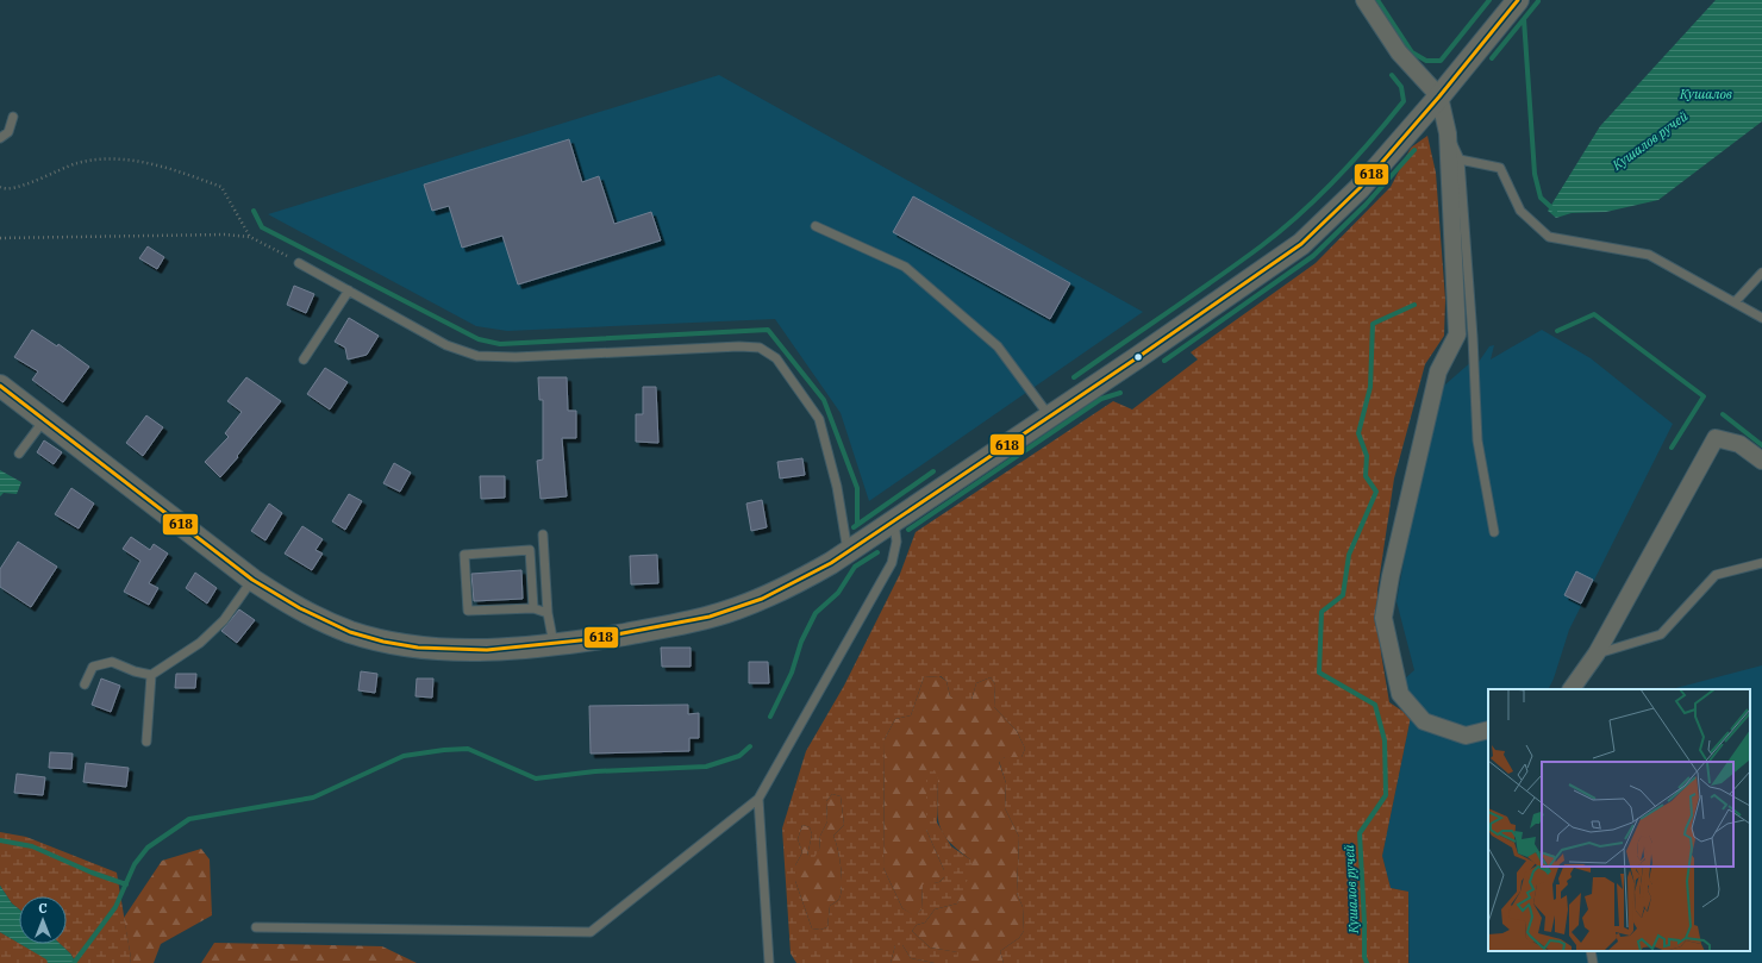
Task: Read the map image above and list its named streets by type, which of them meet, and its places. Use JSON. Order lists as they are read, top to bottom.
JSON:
{
  "water": ["Кушалов", "Кушалов ручей"],
  "lines": ["transit line 618"],
  "north": "top"
}
